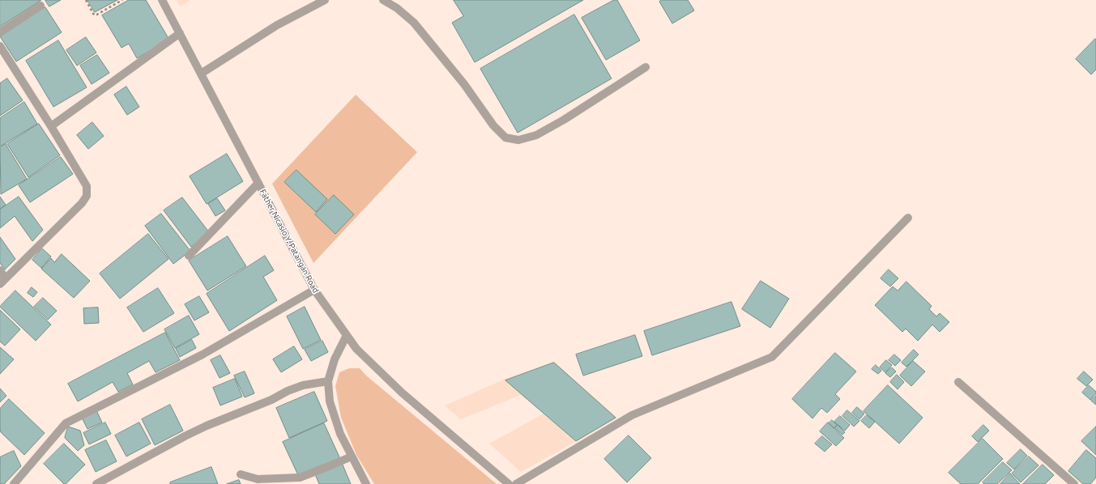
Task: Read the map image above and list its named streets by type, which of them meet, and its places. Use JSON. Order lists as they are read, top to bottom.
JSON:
{
  "streets": {
    "street": ["Father Nicasio Y. Patangan Road"]
  }
}
